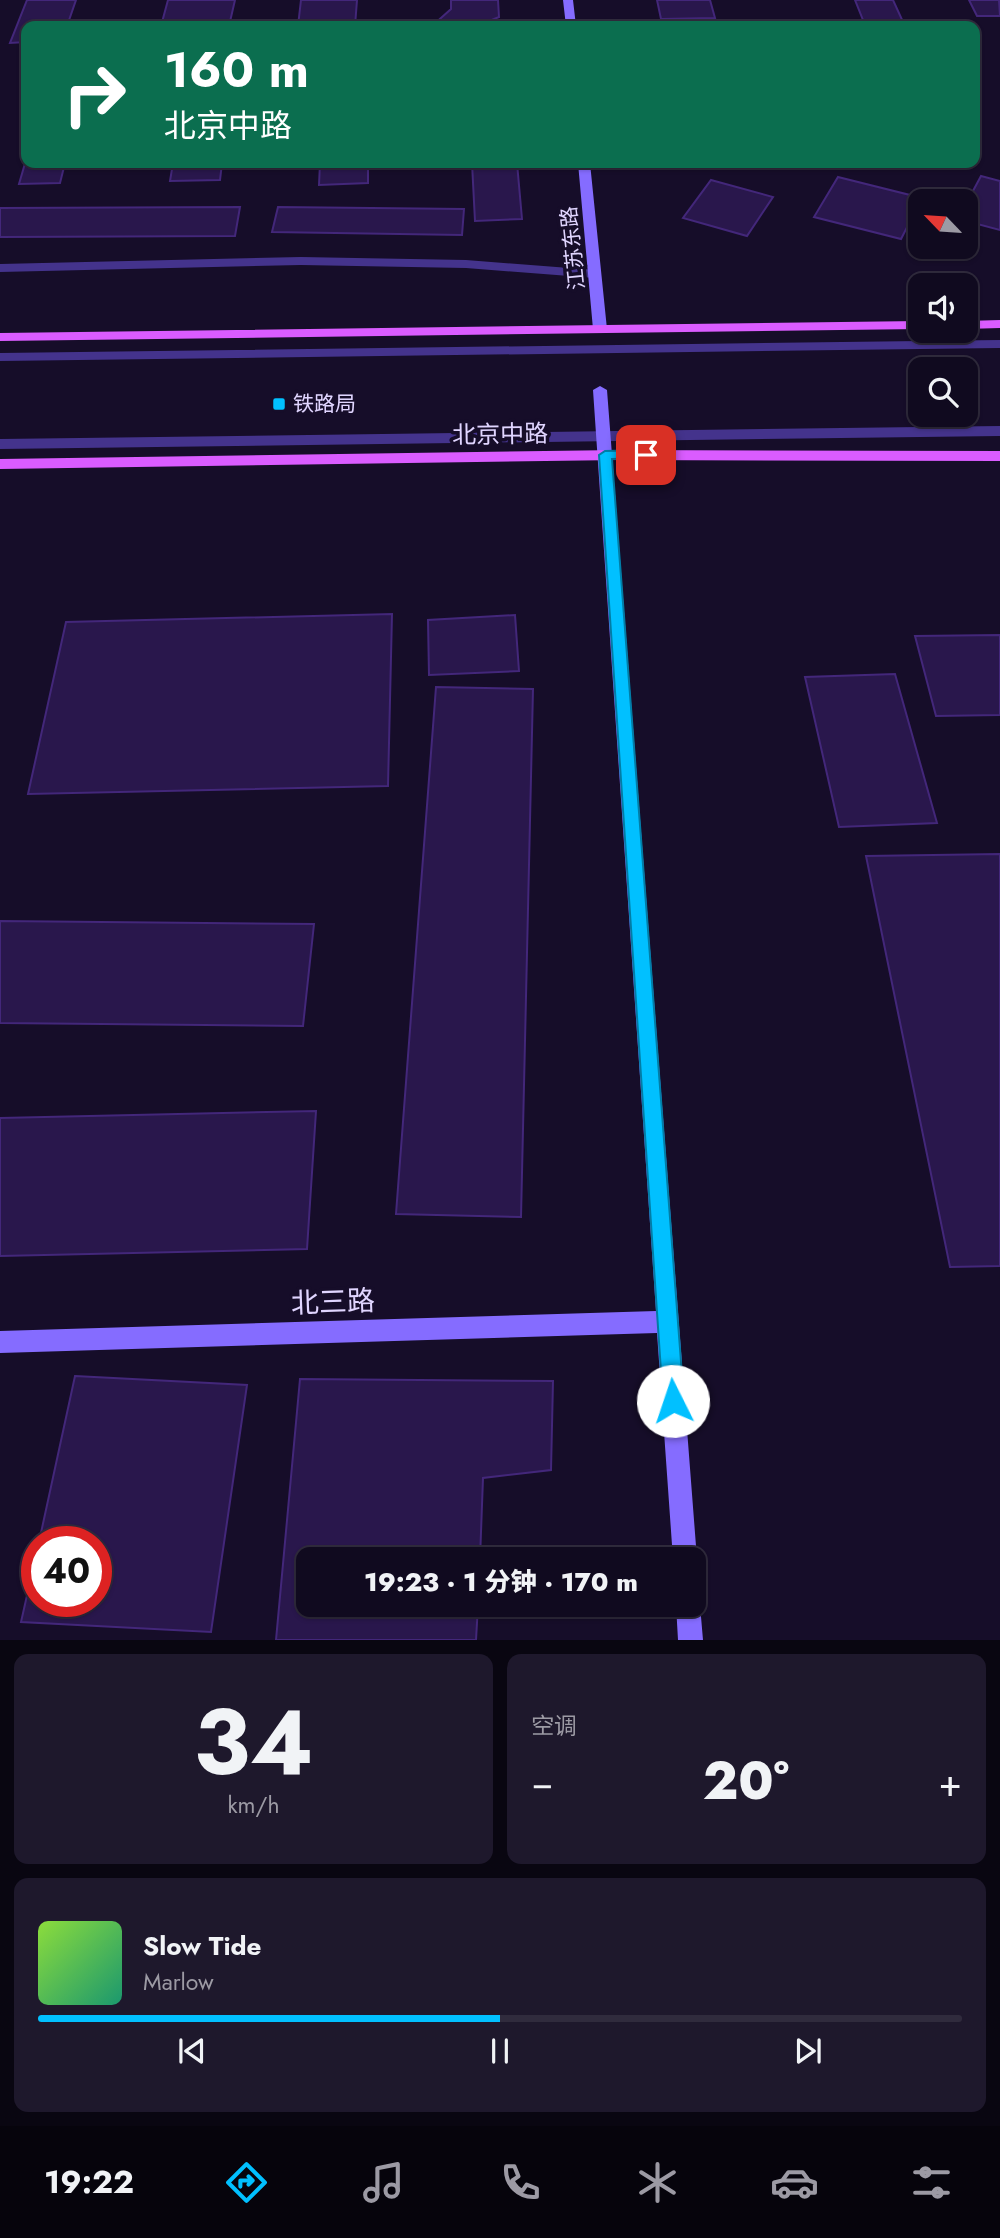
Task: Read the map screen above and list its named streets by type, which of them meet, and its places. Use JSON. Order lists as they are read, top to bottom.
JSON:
{
  "streets": {
    "main road": ["北京中路"],
    "street": ["江苏东路", "北三路"]
  },
  "places": {
    "transit": ["铁路局"]
  },
  "north": "top left",
  "page": {
    "turn": ["160 m", "北京中路"],
    "limit": "40",
    "trip": "19:23 · 1 分钟 · 170 m",
    "tile": [
      ["34", "km/h"],
      "空调"
    ],
    "heat": ["−", "20°", "+"],
    "song": ["Slow Tide", "Marlow"],
    "tabs": "19:22"
  }
}
